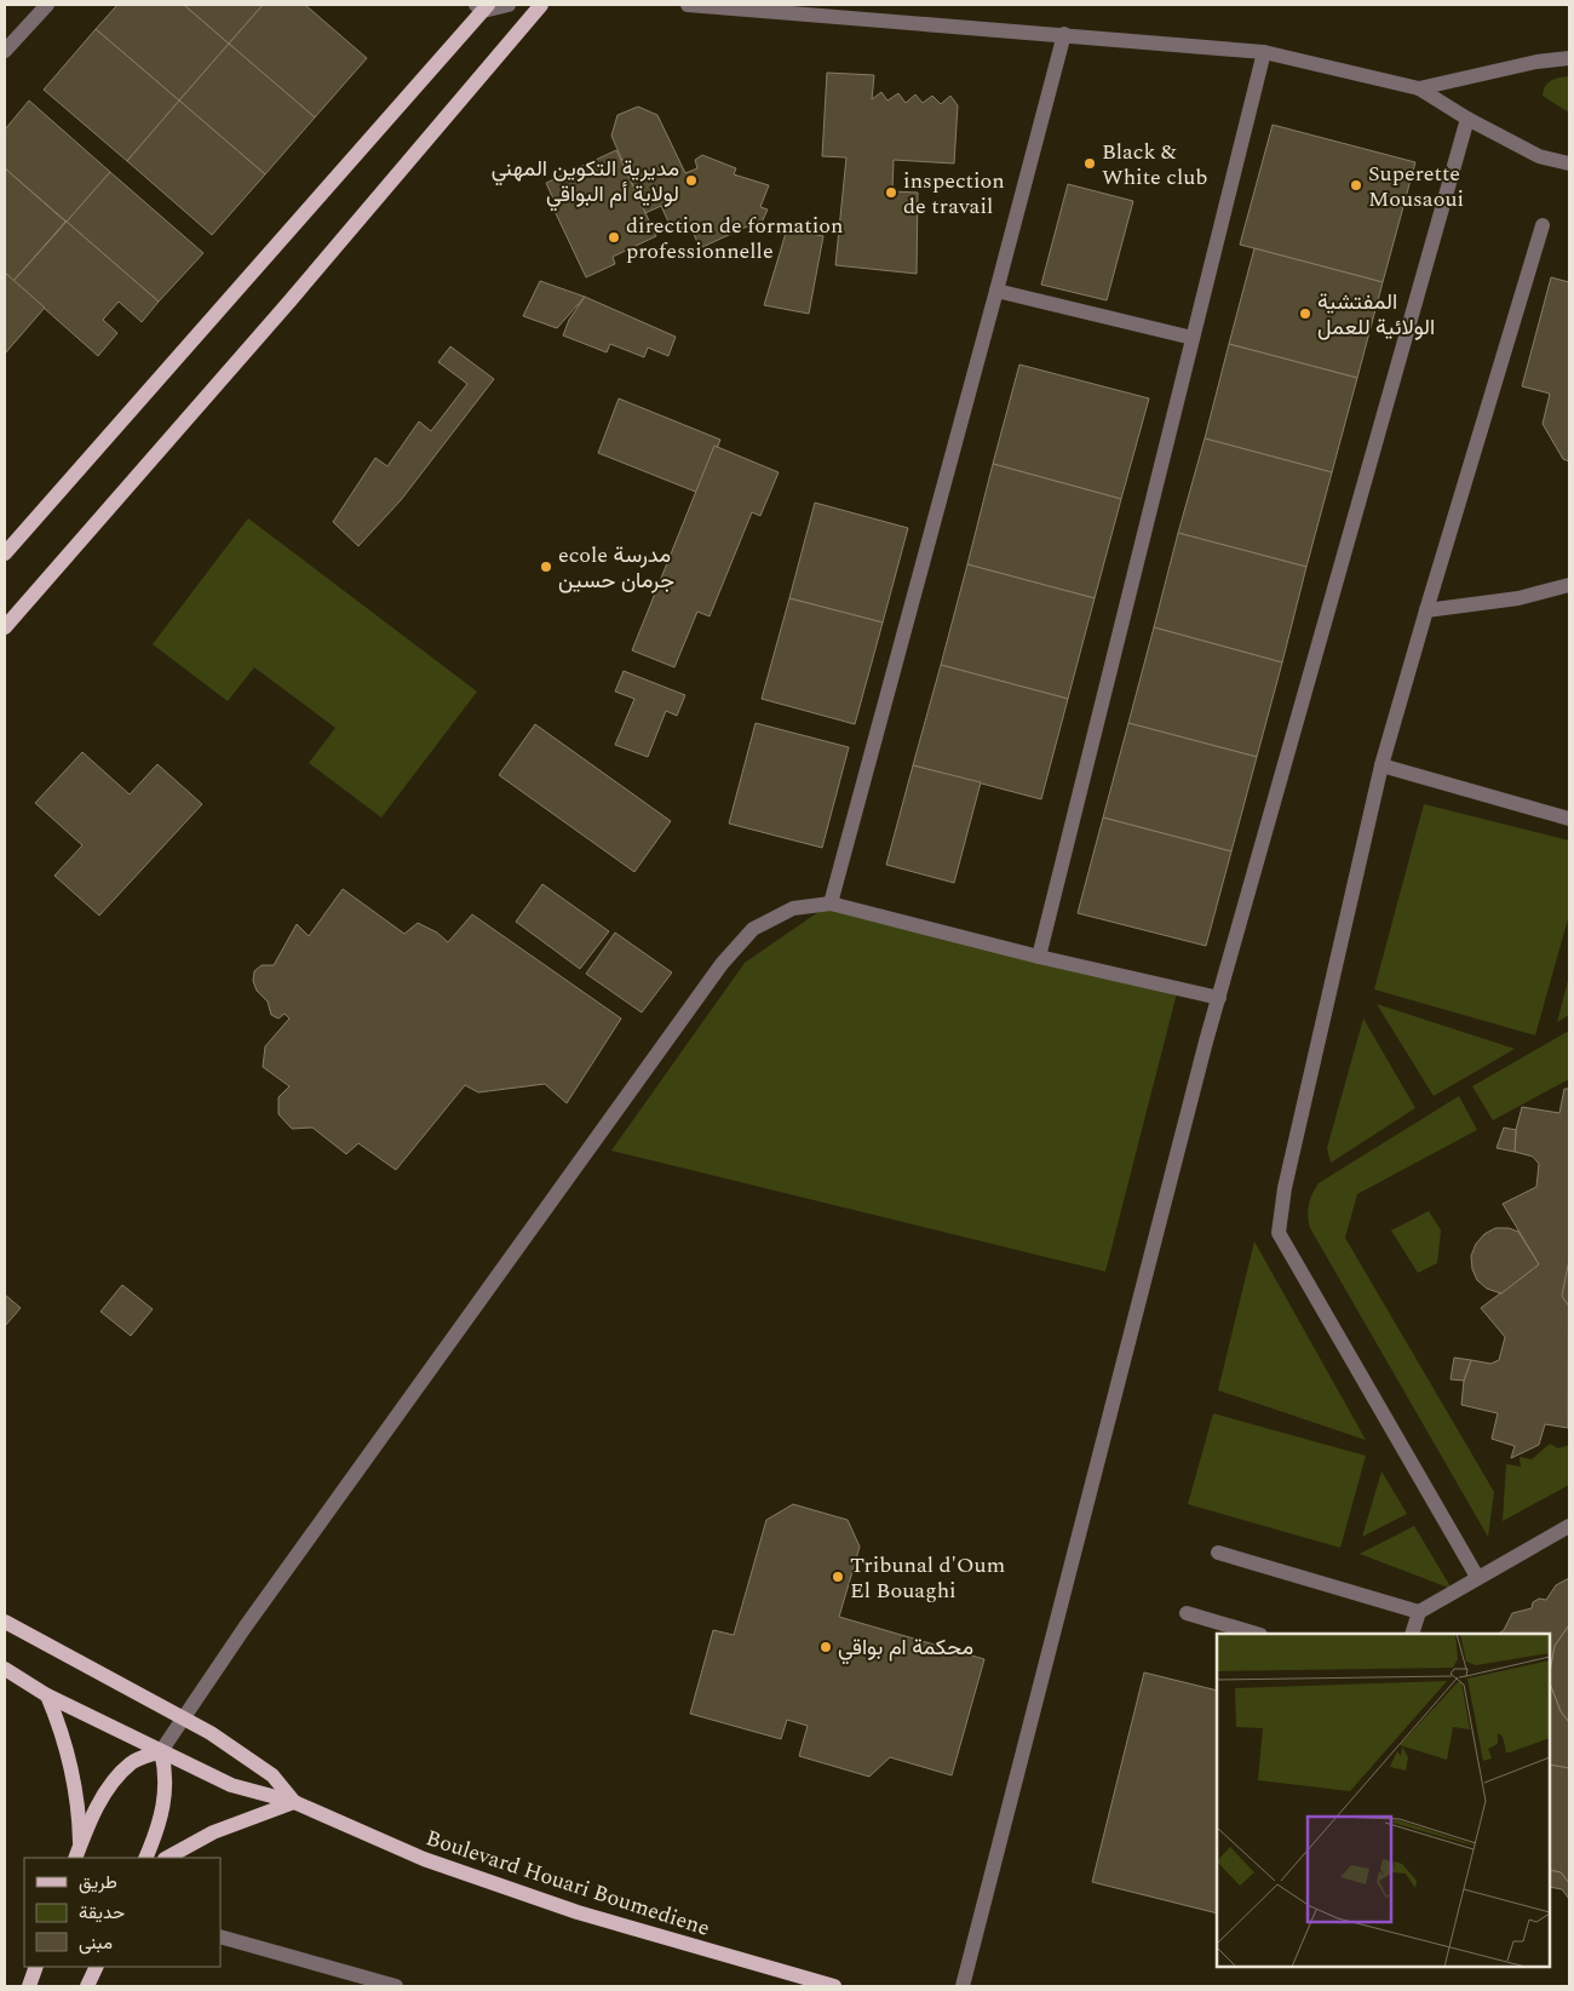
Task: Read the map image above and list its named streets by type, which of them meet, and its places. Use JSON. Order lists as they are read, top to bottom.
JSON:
{
  "streets": {
    "main road": ["Boulevard Houari Boumediene"]
  },
  "places": [
    "Black & White club",
    "مديرية التكوين المهني لولاية أم البواقي",
    "Superette Mousaoui",
    "inspection de travail",
    "direction de formation professionnelle",
    "المفتشية الولائية للعمل",
    "ecole مدرسة جرمان حسين",
    "Tribunal d'Oum El Bouaghi",
    "محكمة ام بواقي"
  ],
  "legend": ["طريق", "حديقة", "مبنى"]
}
